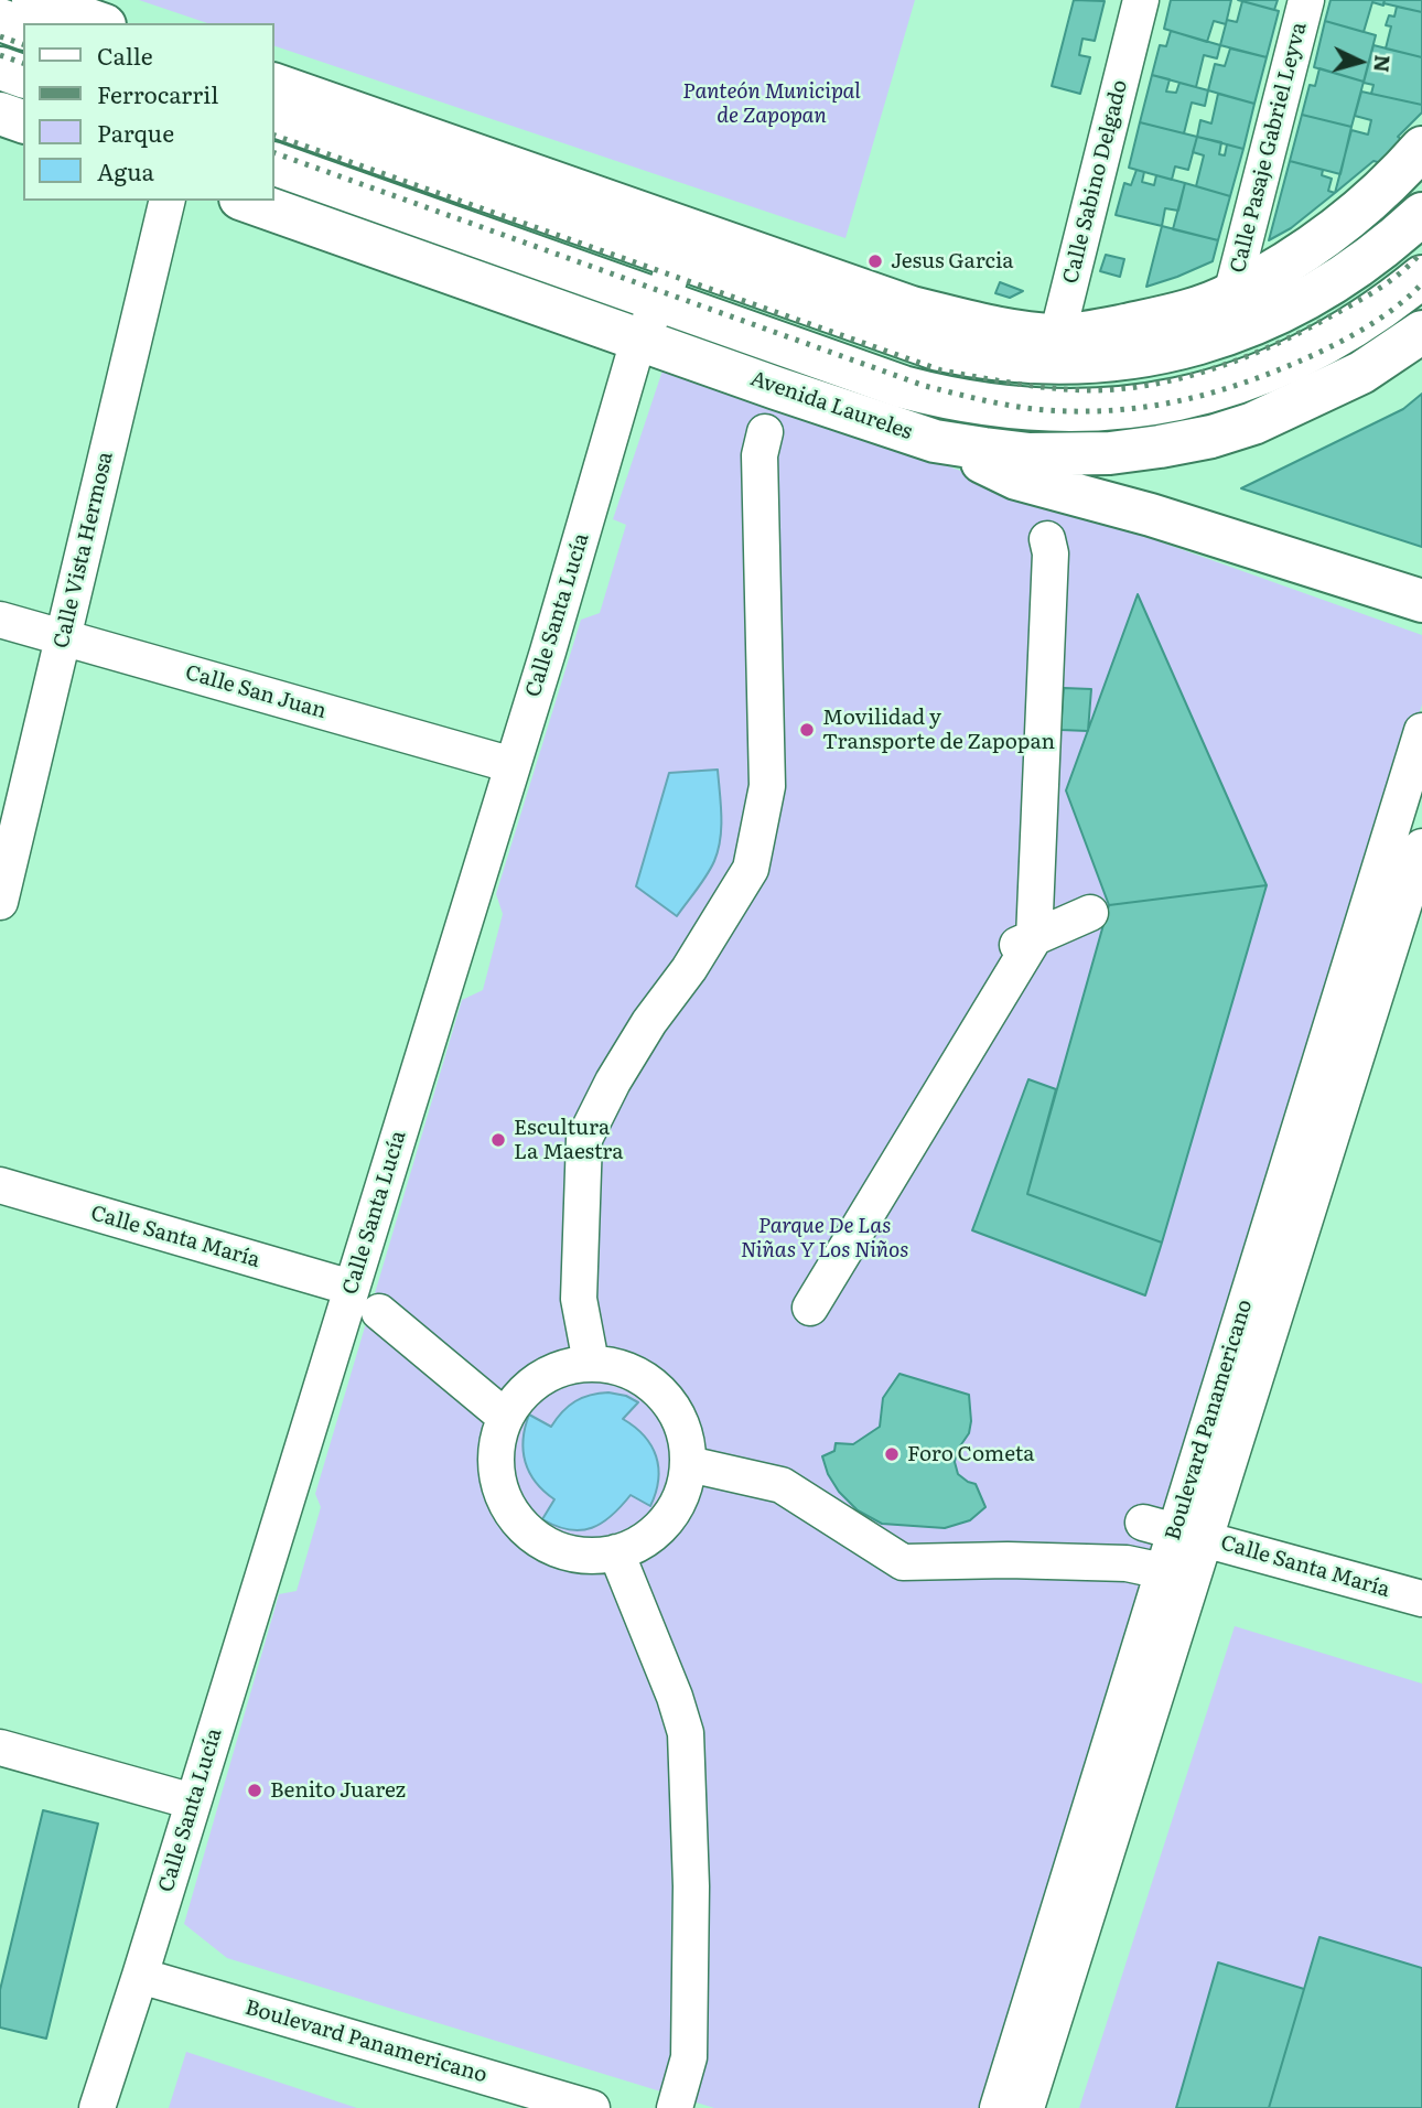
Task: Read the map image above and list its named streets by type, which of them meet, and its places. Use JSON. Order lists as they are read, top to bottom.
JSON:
{
  "streets": {
    "main road": ["Avenida Laureles"],
    "street": [
      "Calle Pasaje Gabriel Leyva",
      "Calle Sabino Delgado",
      "Calle Vista Hermosa",
      "Calle Santa Lucía",
      "Calle San Juan",
      "Calle Santa María",
      "Boulevard Panamericano"
    ]
  },
  "crossings": [
    ["Avenida Laureles", "Calle Santa Lucía"],
    ["Calle Vista Hermosa", "Calle San Juan"],
    ["Calle Santa Lucía", "Calle San Juan"],
    ["Calle Santa Lucía", "Calle Santa María"],
    ["Calle Santa Lucía", "Boulevard Panamericano"],
    ["Calle Santa María", "Boulevard Panamericano"]
  ],
  "parks": ["Panteón Municipal de Zapopan", "Parque De Las Niñas Y Los Niños"],
  "places": [
    "Jesus Garcia",
    "Movilidad y Transporte de Zapopan",
    "Escultura La Maestra",
    "Foro Cometa",
    "Benito Juarez"
  ],
  "legend": [
    "Calle",
    "Ferrocarril",
    "Parque",
    "Agua"
  ],
  "north": "right"
}
